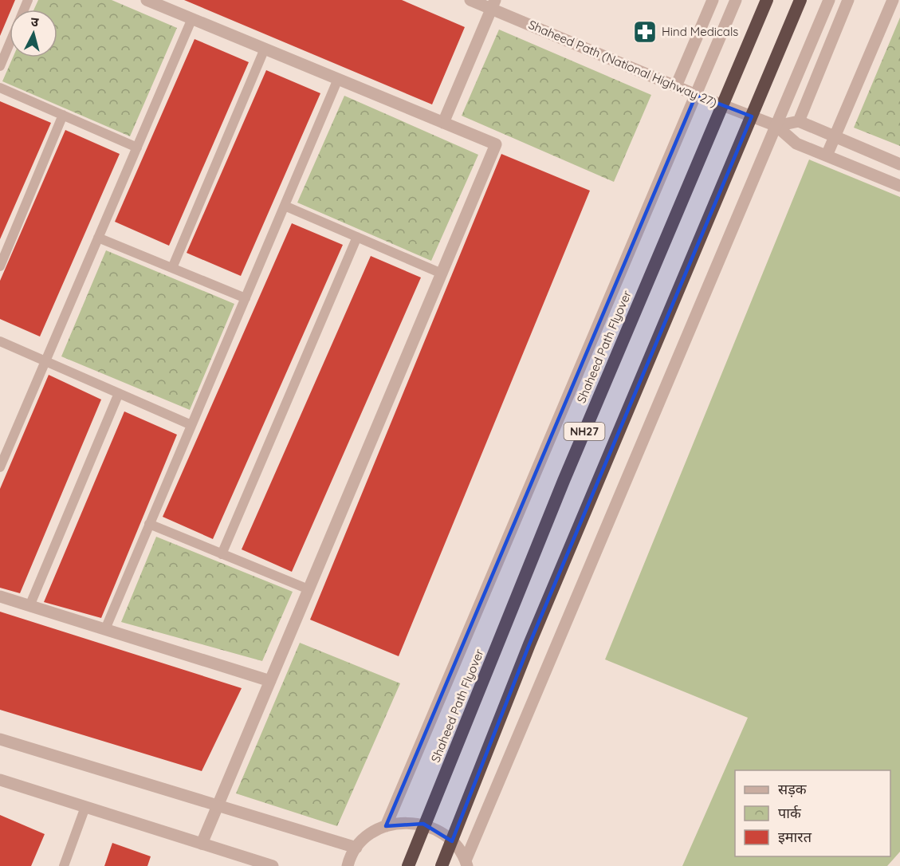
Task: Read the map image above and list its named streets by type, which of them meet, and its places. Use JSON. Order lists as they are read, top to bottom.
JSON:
{
  "streets": {
    "highway": ["Shaheed Path Flyover", "NH27"],
    "street": ["Shaheed Path (National Highway 27)"]
  },
  "places": {
    "pharmacy": ["Hind Medicals"]
  },
  "legend": ["सड़क", "पार्क", "इमारत"],
  "north": "top"
}
